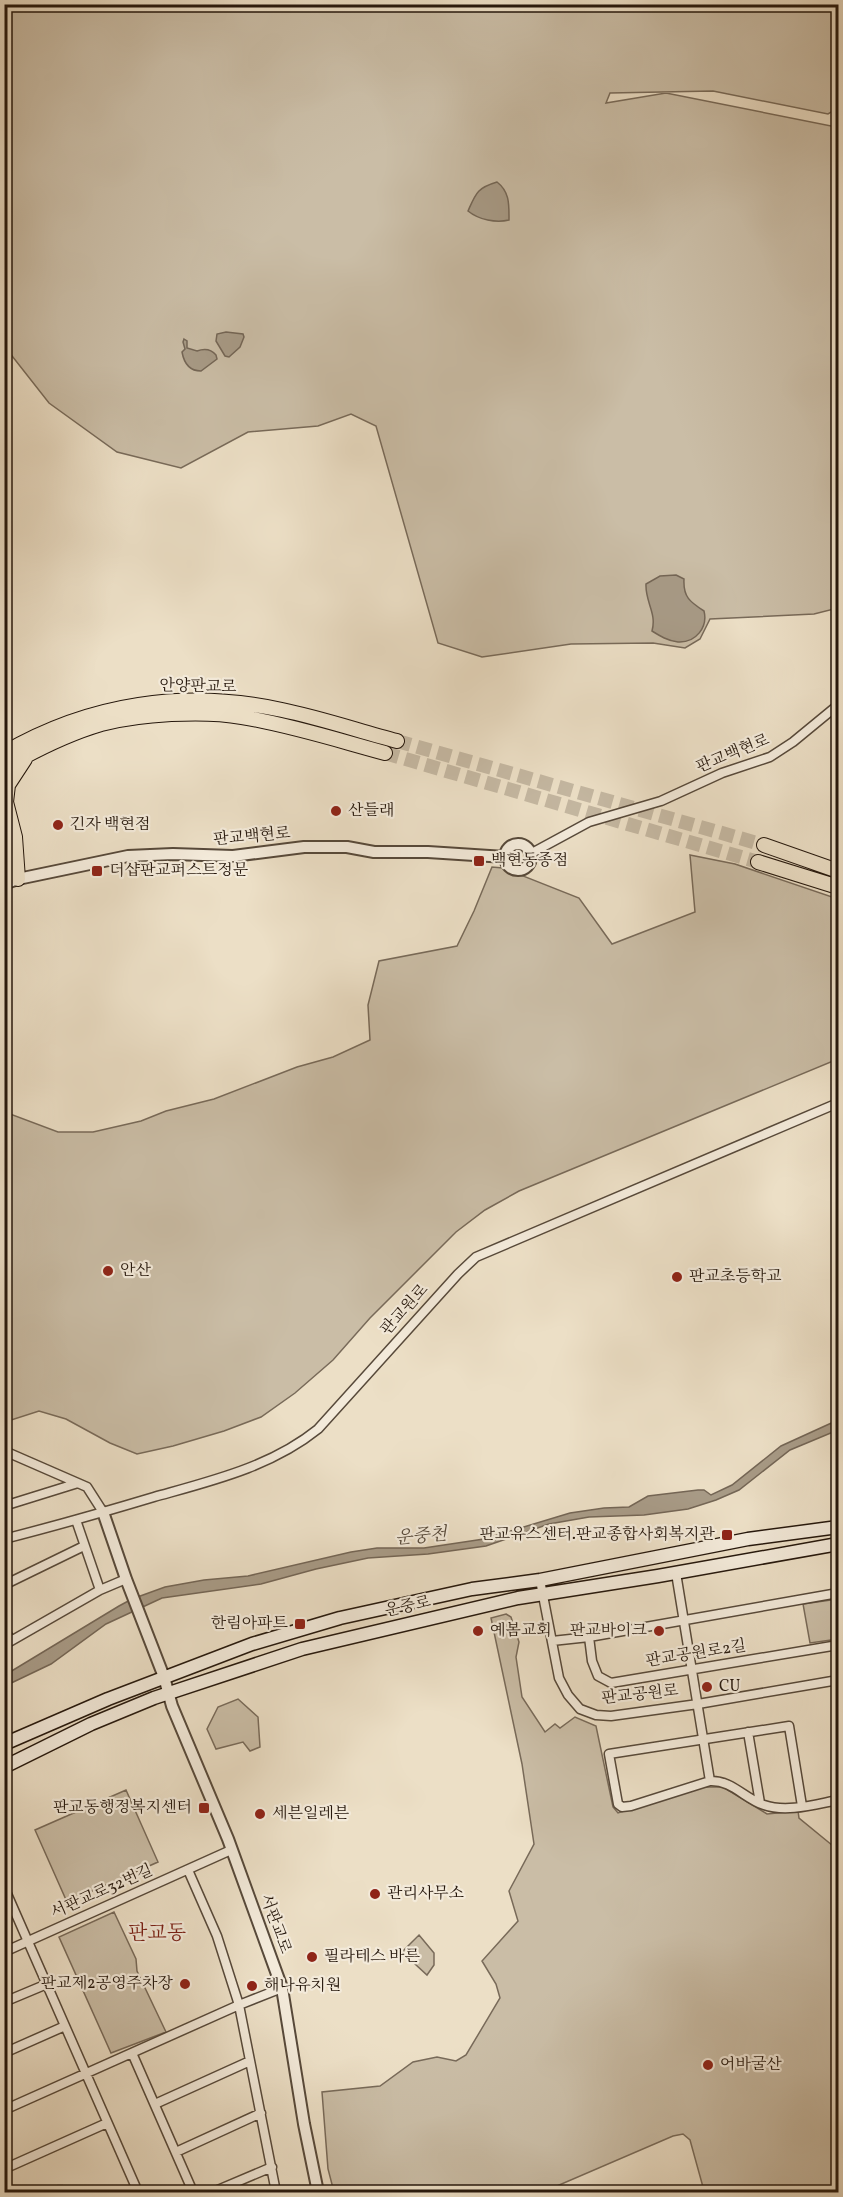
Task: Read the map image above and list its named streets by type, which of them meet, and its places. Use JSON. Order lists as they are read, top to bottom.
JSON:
{
  "streets": {
    "main road": ["안양판교로", "운중로"],
    "street": [
      "판교백현로",
      "판교원로",
      "판교공원로2길",
      "판교공원로",
      "서판교로32번길",
      "서판교로"
    ]
  },
  "crossings": [
    ["운중로", "판교공원로"],
    ["운중로", "서판교로"],
    ["판교공원로2길", "판교공원로"],
    ["서판교로32번길", "서판교로"]
  ],
  "districts": ["판교동"],
  "water": ["운중천"],
  "places": {
    "other": [
      "산들래",
      "긴자 백현점",
      "안산",
      "판교초등학교",
      "예봄교회",
      "판교바이크",
      "CU",
      "세븐일레븐",
      "관리사무소",
      "필라테스 바른",
      "판교제2공영주차장",
      "해나유치원",
      "어바굴산"
    ],
    "transit": [
      "백현동종점",
      "더샵판교퍼스트정문",
      "판교유스센터.판교종합사회복지관",
      "한림아파트",
      "판교동행정복지센터"
    ]
  }
}
